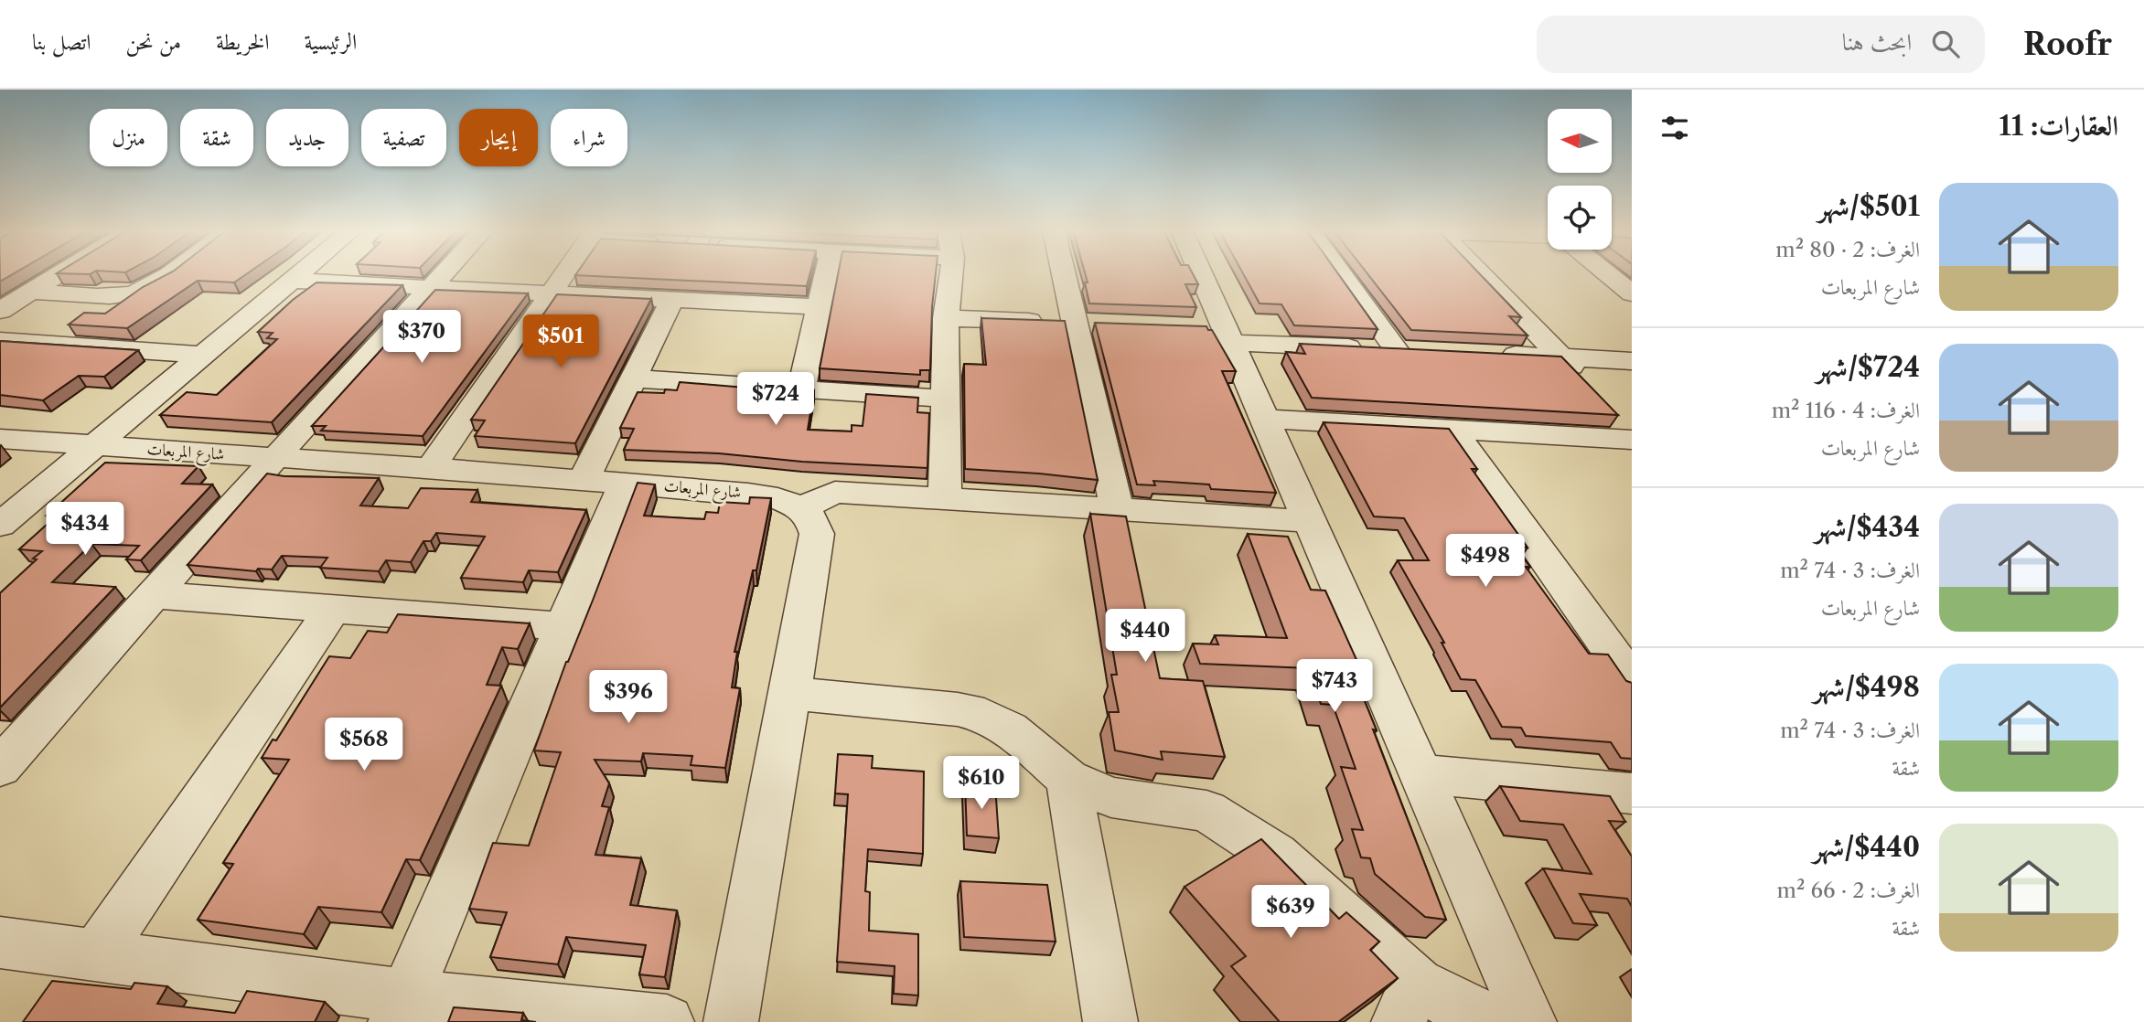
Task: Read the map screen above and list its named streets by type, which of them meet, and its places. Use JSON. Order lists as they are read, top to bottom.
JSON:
{
  "streets": {
    "street": ["شارع المربعات"]
  },
  "north": "left",
  "page": {
    "header": "Roofr",
    "search": "ابحث هنا",
    "nav": [
      "الرئيسية",
      "الخريطة",
      "من نحن",
      "اتصل بنا"
    ],
    "heading": "العقارات: 11",
    "chip": [
      "شراء",
      "إيجار",
      "تصفية",
      "جديد",
      "شقة",
      "منزل"
    ],
    "list": [
      {
        "name": "$501/شهر",
        "note": "الغرف: 2 · 80 m² · شارع المربعات"
      },
      {
        "name": "$724/شهر",
        "note": "الغرف: 4 · 116 m² · شارع المربعات"
      },
      {
        "name": "$434/شهر",
        "note": "الغرف: 3 · 74 m² · شارع المربعات"
      },
      {
        "name": "$498/شهر",
        "note": "الغرف: 3 · 74 m² · شقة"
      },
      {
        "name": "$440/شهر",
        "note": "الغرف: 2 · 66 m² · شقة"
      }
    ],
    "price": [
      "$370",
      "$501",
      "$724",
      "$434",
      "$498",
      "$440",
      "$743",
      "$396",
      "$568",
      "$610",
      "$639"
    ]
  }
}
